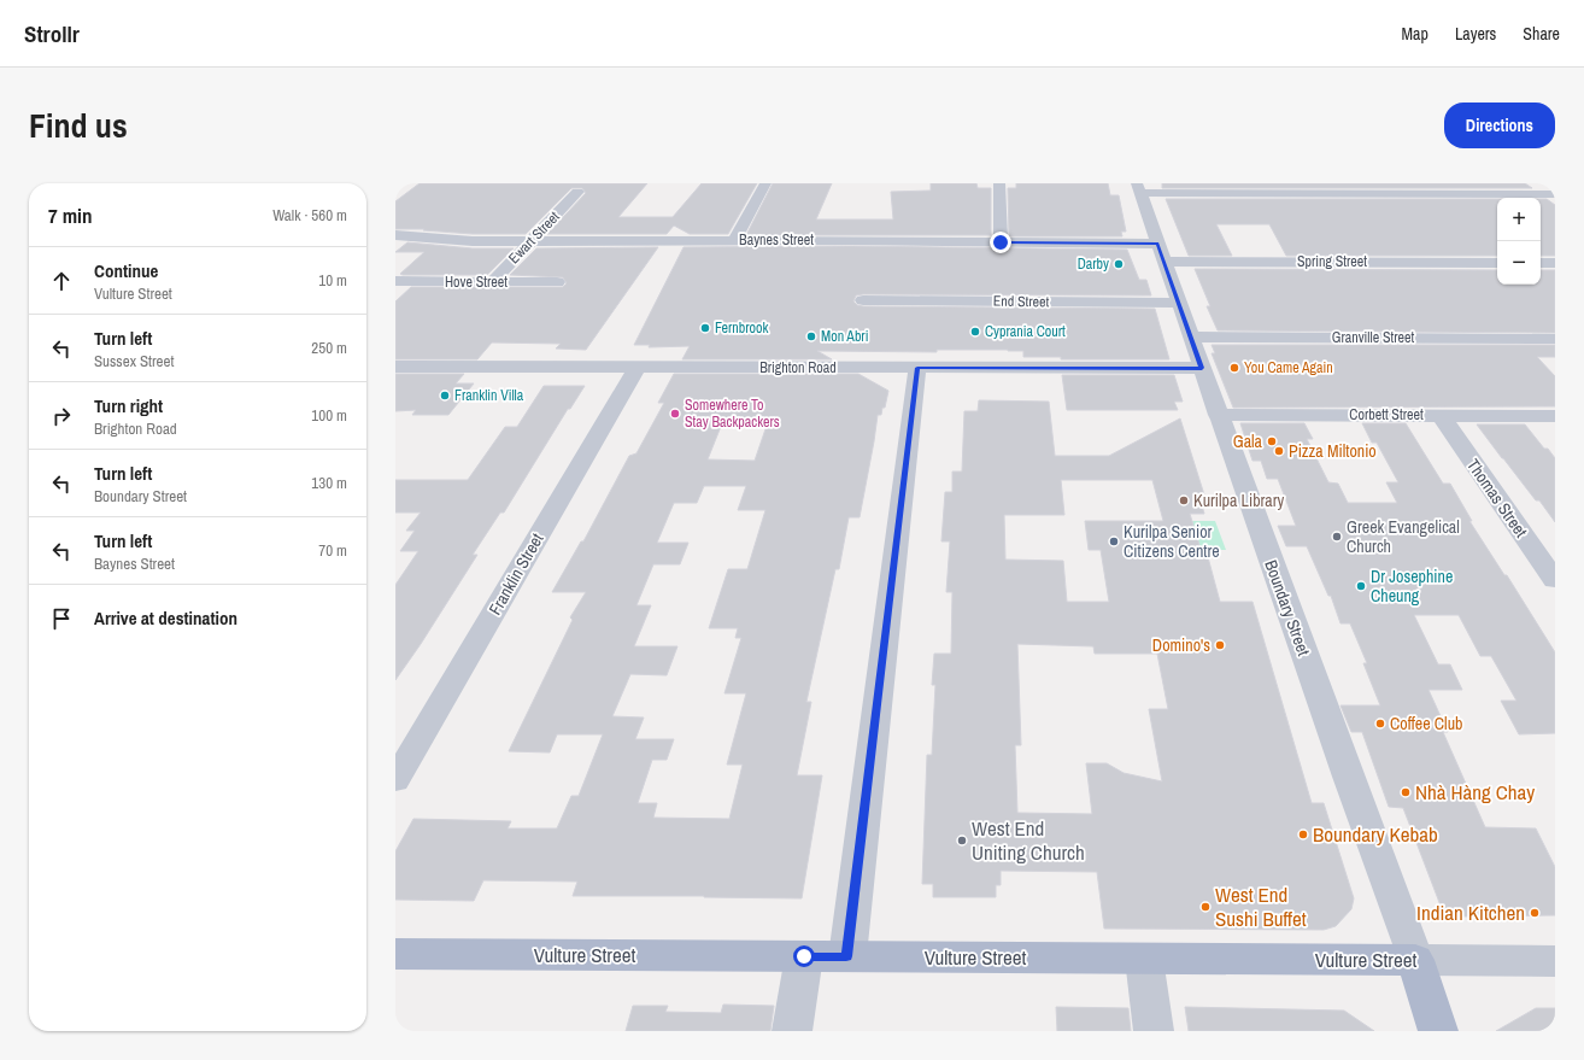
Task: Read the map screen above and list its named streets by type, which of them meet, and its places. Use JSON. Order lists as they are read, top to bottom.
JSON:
{
  "streets": {
    "main road": ["Boundary Street", "Vulture Street"],
    "street": [
      "Ewart Street",
      "Baynes Street",
      "Spring Street",
      "Hove Street",
      "End Street",
      "Granville Street",
      "Brighton Road",
      "Corbett Street",
      "Thomas Street",
      "Franklin Street"
    ]
  },
  "crossings": [
    ["Ewart Street", "Baynes Street"],
    ["Ewart Street", "Hove Street"],
    ["Baynes Street", "Spring Street"],
    ["Baynes Street", "Boundary Street"],
    ["Spring Street", "Boundary Street"],
    ["End Street", "Boundary Street"],
    ["Granville Street", "Boundary Street"],
    ["Brighton Road", "Franklin Street"],
    ["Brighton Road", "Boundary Street"],
    ["Corbett Street", "Thomas Street"],
    ["Corbett Street", "Boundary Street"],
    ["Boundary Street", "Vulture Street"]
  ],
  "places": [
    "Darby",
    "Fernbrook",
    "Cyprania Court",
    "Mon Abri",
    "You Came Again",
    "Franklin Villa",
    "Somewhere To Stay Backpackers",
    "Gala",
    "Pizza Miltonio",
    "Kurilpa Library",
    "Greek Evangelical Church",
    "Kurilpa Senior Citizens Centre",
    "Dr Josephine Cheung",
    "Domino's",
    "Coffee Club",
    "Nhà Hàng Chay",
    "Boundary Kebab",
    "West End Uniting Church",
    "West End Sushi Buffet",
    "Indian Kitchen"
  ],
  "page": {
    "header": "Strollr",
    "nav": ["Map", "Layers", "Share"],
    "title": "Find us",
    "buttons": "Directions",
    "heading": ["7 min", "Walk · 560 m"],
    "map_buttons": ["+", "−"],
    "list": [
      ["Continue", "Vulture Street", "10 m"],
      ["Turn left", "Sussex Street", "250 m"],
      ["Turn right", "Brighton Road", "100 m"],
      ["Turn left", "Boundary Street", "130 m"],
      ["Turn left", "Baynes Street", "70 m"],
      "Arrive at destination"
    ]
  }
}
